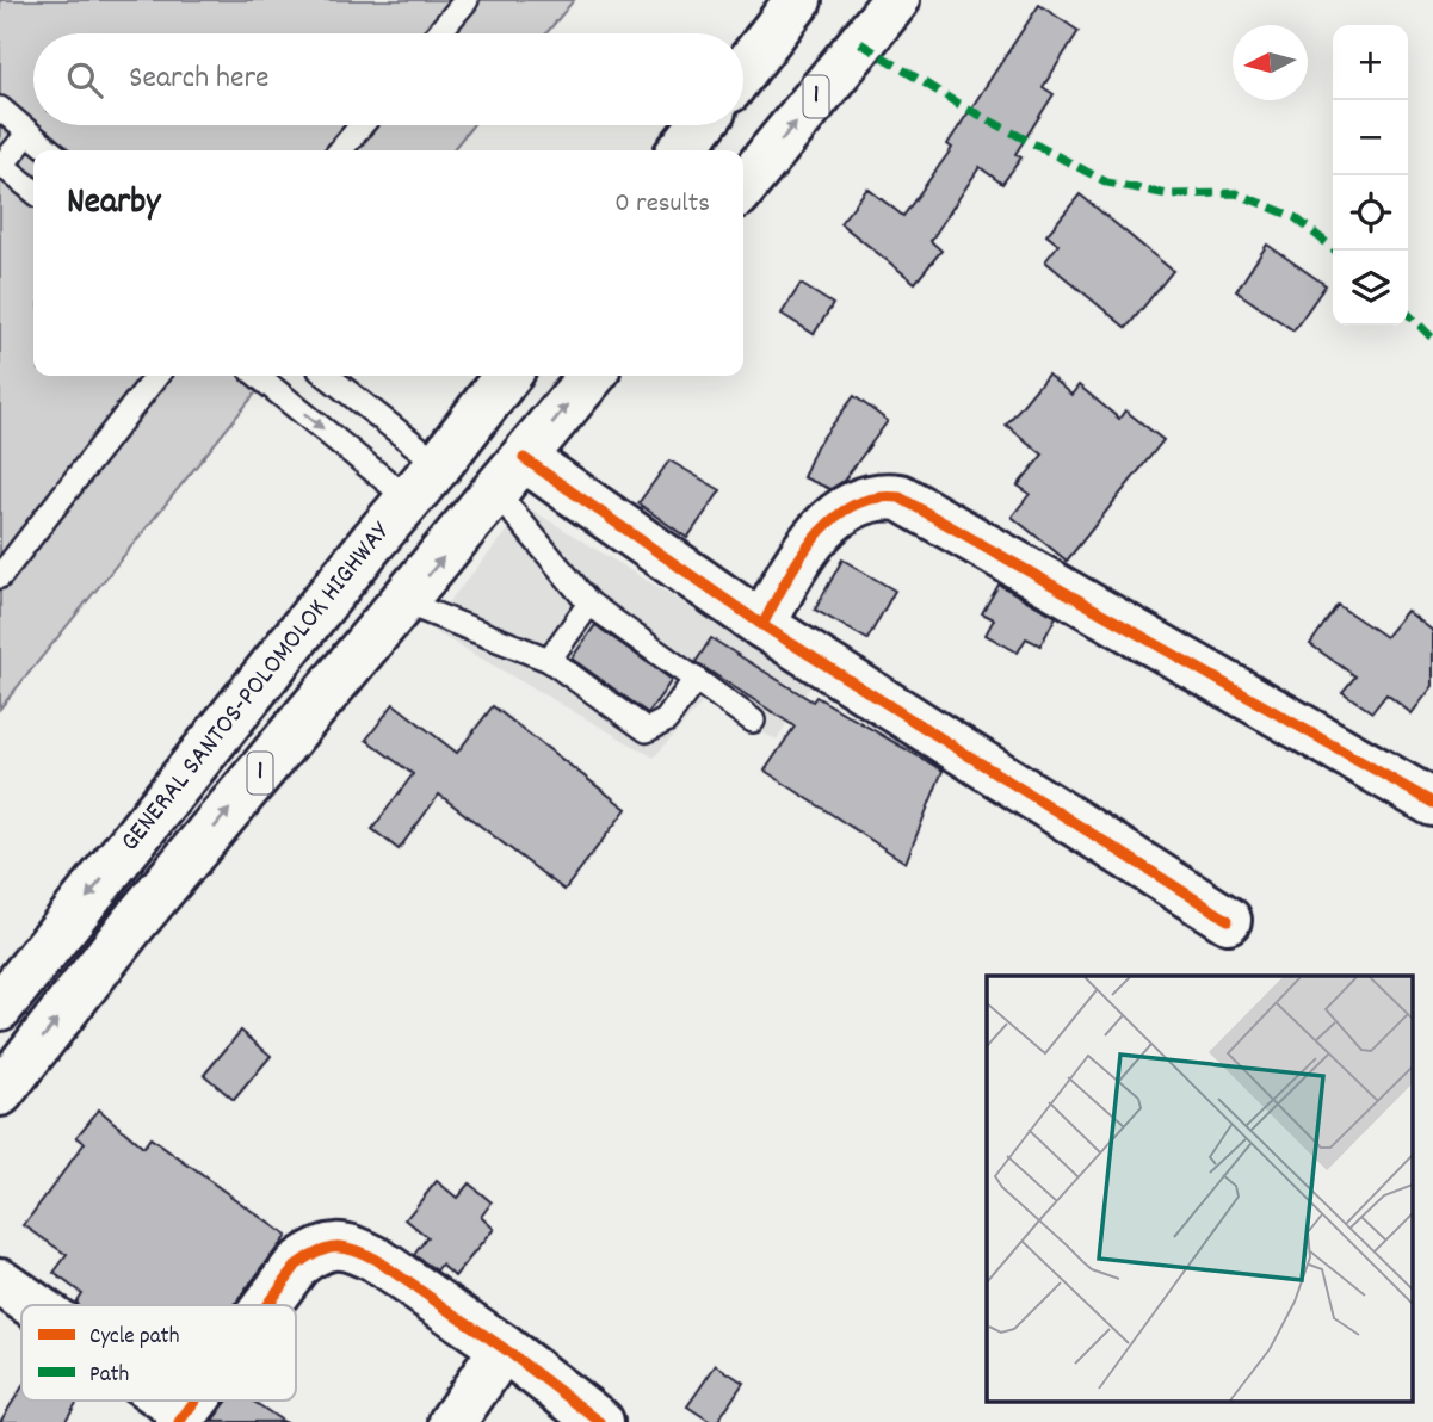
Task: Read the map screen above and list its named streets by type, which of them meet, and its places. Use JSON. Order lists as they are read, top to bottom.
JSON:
{
  "streets": {
    "main road": ["1", "GENERAL SANTOS-POLOMOLOK HIGHWAY"]
  },
  "legend": ["Cycle path", "Path"],
  "north": "left",
  "page": {
    "map_buttons": ["+", "−"],
    "search": "Search here",
    "heading": ["Nearby", "0 results"]
  }
}
